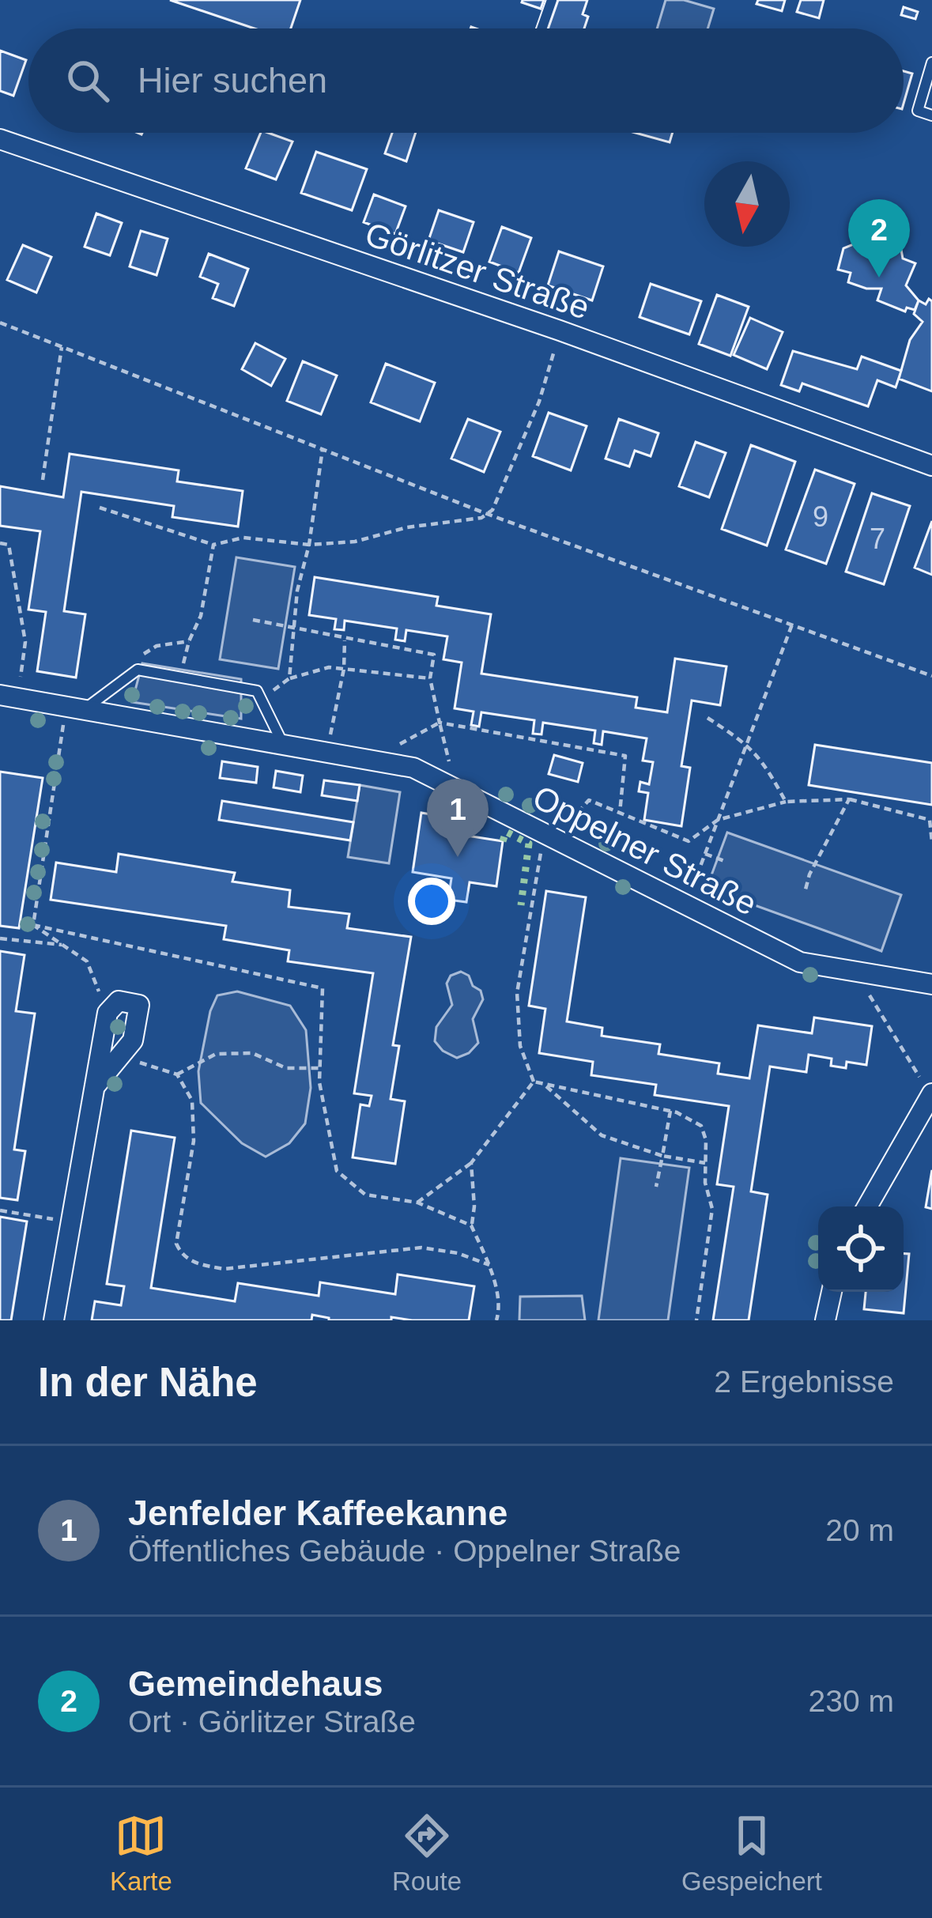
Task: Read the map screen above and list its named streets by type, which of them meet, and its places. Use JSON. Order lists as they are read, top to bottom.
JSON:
{
  "streets": {
    "street": ["Görlitzer Straße", "Oppelner Straße"]
  },
  "house_numbers": ["9", "7"],
  "north": "bottom",
  "page": {
    "search": "Hier suchen",
    "pins": ["2", "1"],
    "heading": ["In der Nähe", "2 Ergebnisse"],
    "list": [
      {
        "mark": "1",
        "name": "Jenfelder Kaffeekanne",
        "note": "Öffentliches Gebäude · Oppelner Straße",
        "value": "20 m"
      },
      {
        "mark": "2",
        "name": "Gemeindehaus",
        "note": "Ort · Görlitzer Straße",
        "value": "230 m"
      }
    ],
    "nav": ["Karte", "Route", "Gespeichert"]
  }
}
